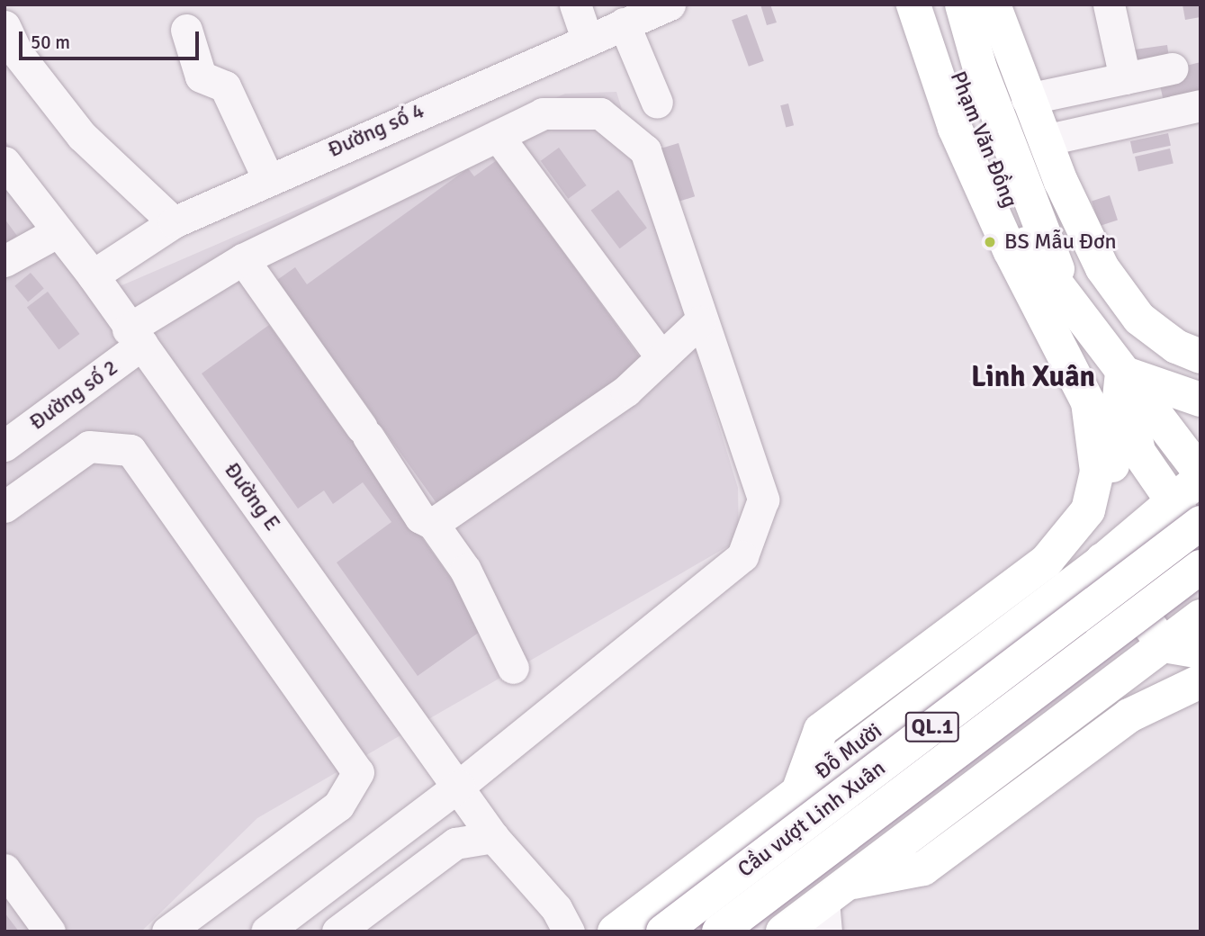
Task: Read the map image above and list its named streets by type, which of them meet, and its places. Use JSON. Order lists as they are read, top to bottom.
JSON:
{
  "streets": {
    "highway": [
      "Phạm Văn Đồng",
      "QL.1",
      "Đỗ Mười",
      "Cầu vượt Linh Xuân"
    ],
    "street": ["Đường số 4", "Đường số 2", "Đường E"]
  },
  "crossings": [
    ["Đường số 4", "Đường E"],
    ["Phạm Văn Đồng", "Đỗ Mười"],
    ["Đường số 2", "Đường E"]
  ],
  "districts": ["Linh Xuân"],
  "places": ["BS Mẫu Đơn"],
  "scale_bar": "50 m"
}
